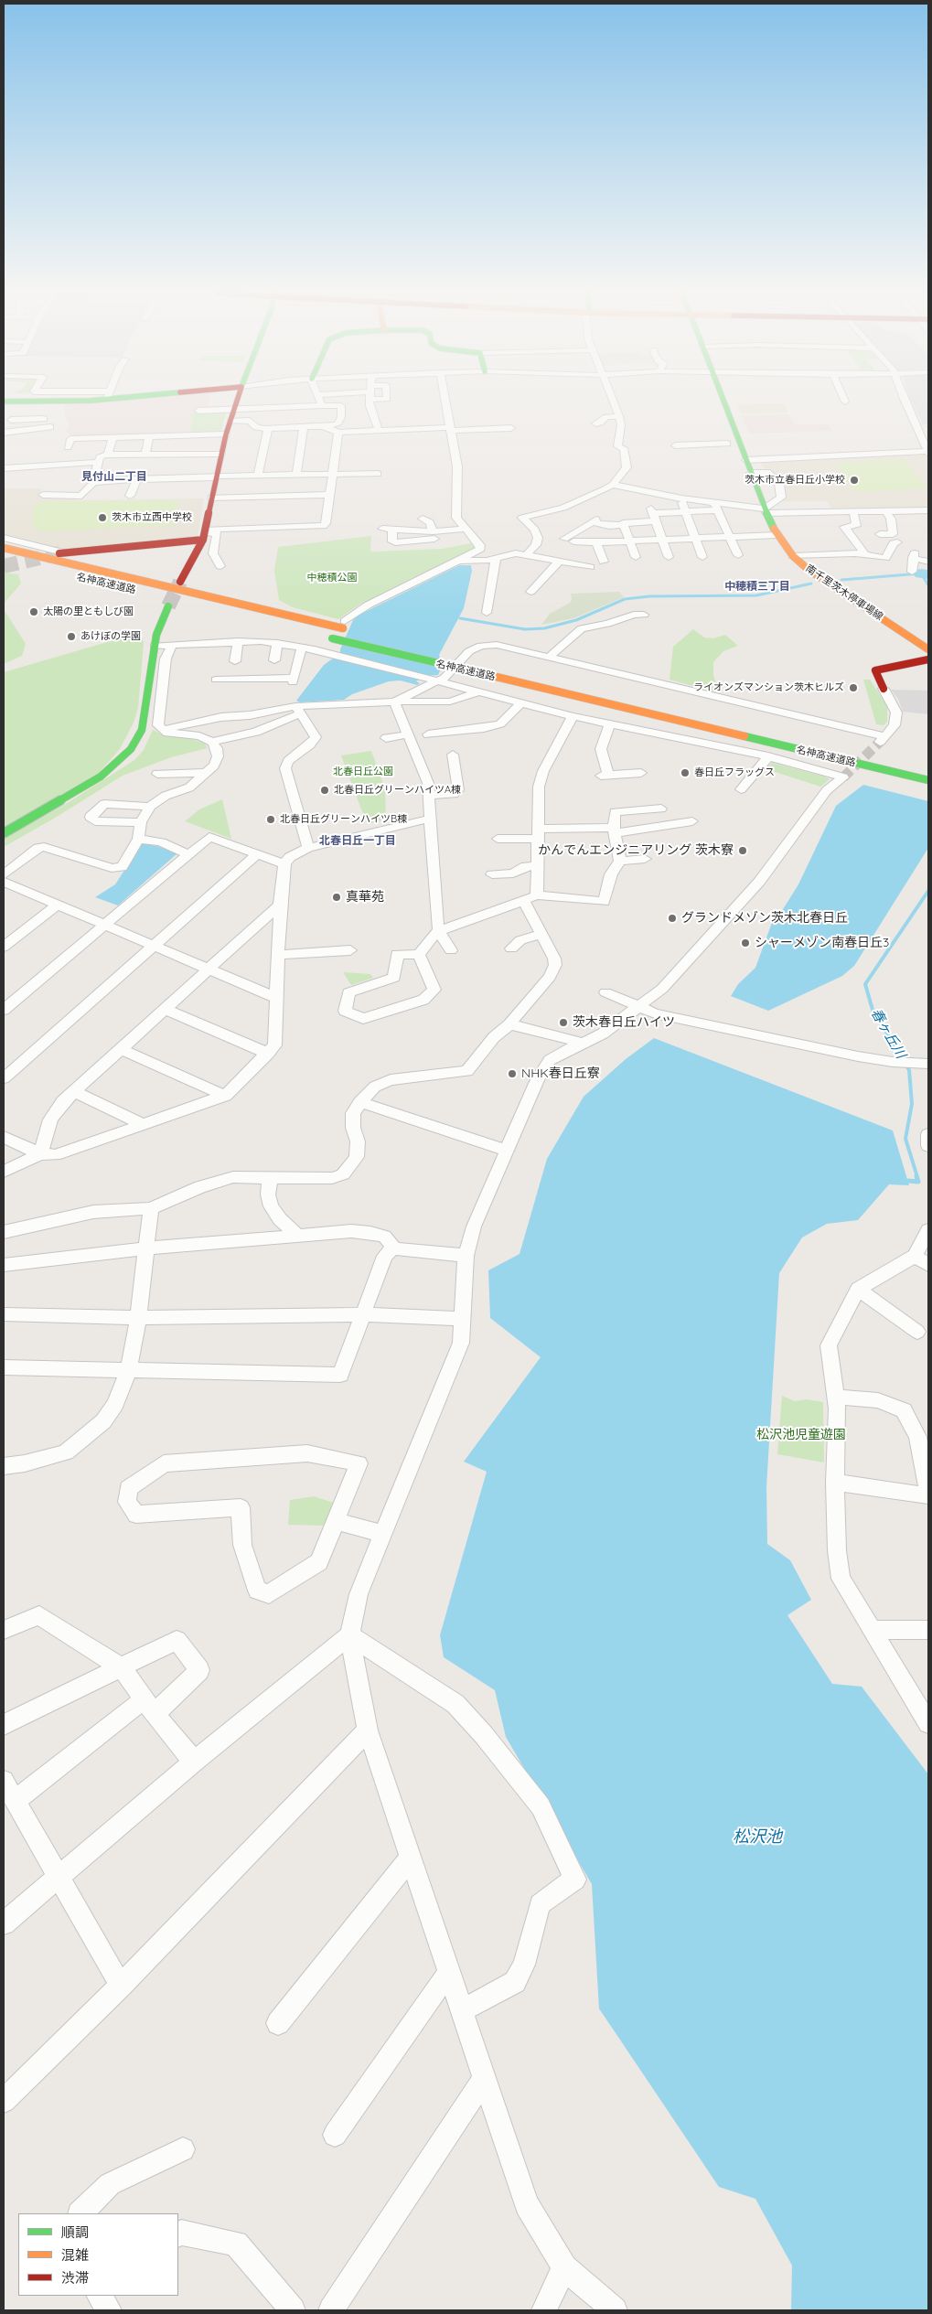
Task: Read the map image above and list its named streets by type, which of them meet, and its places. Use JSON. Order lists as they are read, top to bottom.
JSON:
{
  "streets": {
    "main road": ["名神高速道路", "南千里茨木停車場線"]
  },
  "districts": ["見付山二丁目", "中穂積三丁目", "北春日丘一丁目"],
  "water": ["春ヶ丘川", "松沢池"],
  "parks": ["中穂積公園", "北春日丘公園", "松沢池児童遊園"],
  "places": [
    "茨木市立春日丘小学校",
    "茨木市立西中学校",
    "太陽の里ともしび園",
    "あけぼの学園",
    "ライオンズマンション茨木ヒルズ",
    "春日丘フラッグス",
    "北春日丘グリーンハイツA棟",
    "北春日丘グリーンハイツB棟",
    "かんでんエンジニアリング 茨木寮",
    "真華苑",
    "グランドメゾン茨木北春日丘",
    "シャーメゾン南春日丘3",
    "茨木春日丘ハイツ",
    "NHK春日丘寮"
  ],
  "legend": ["順調", "混雑", "渋滞"]
}
